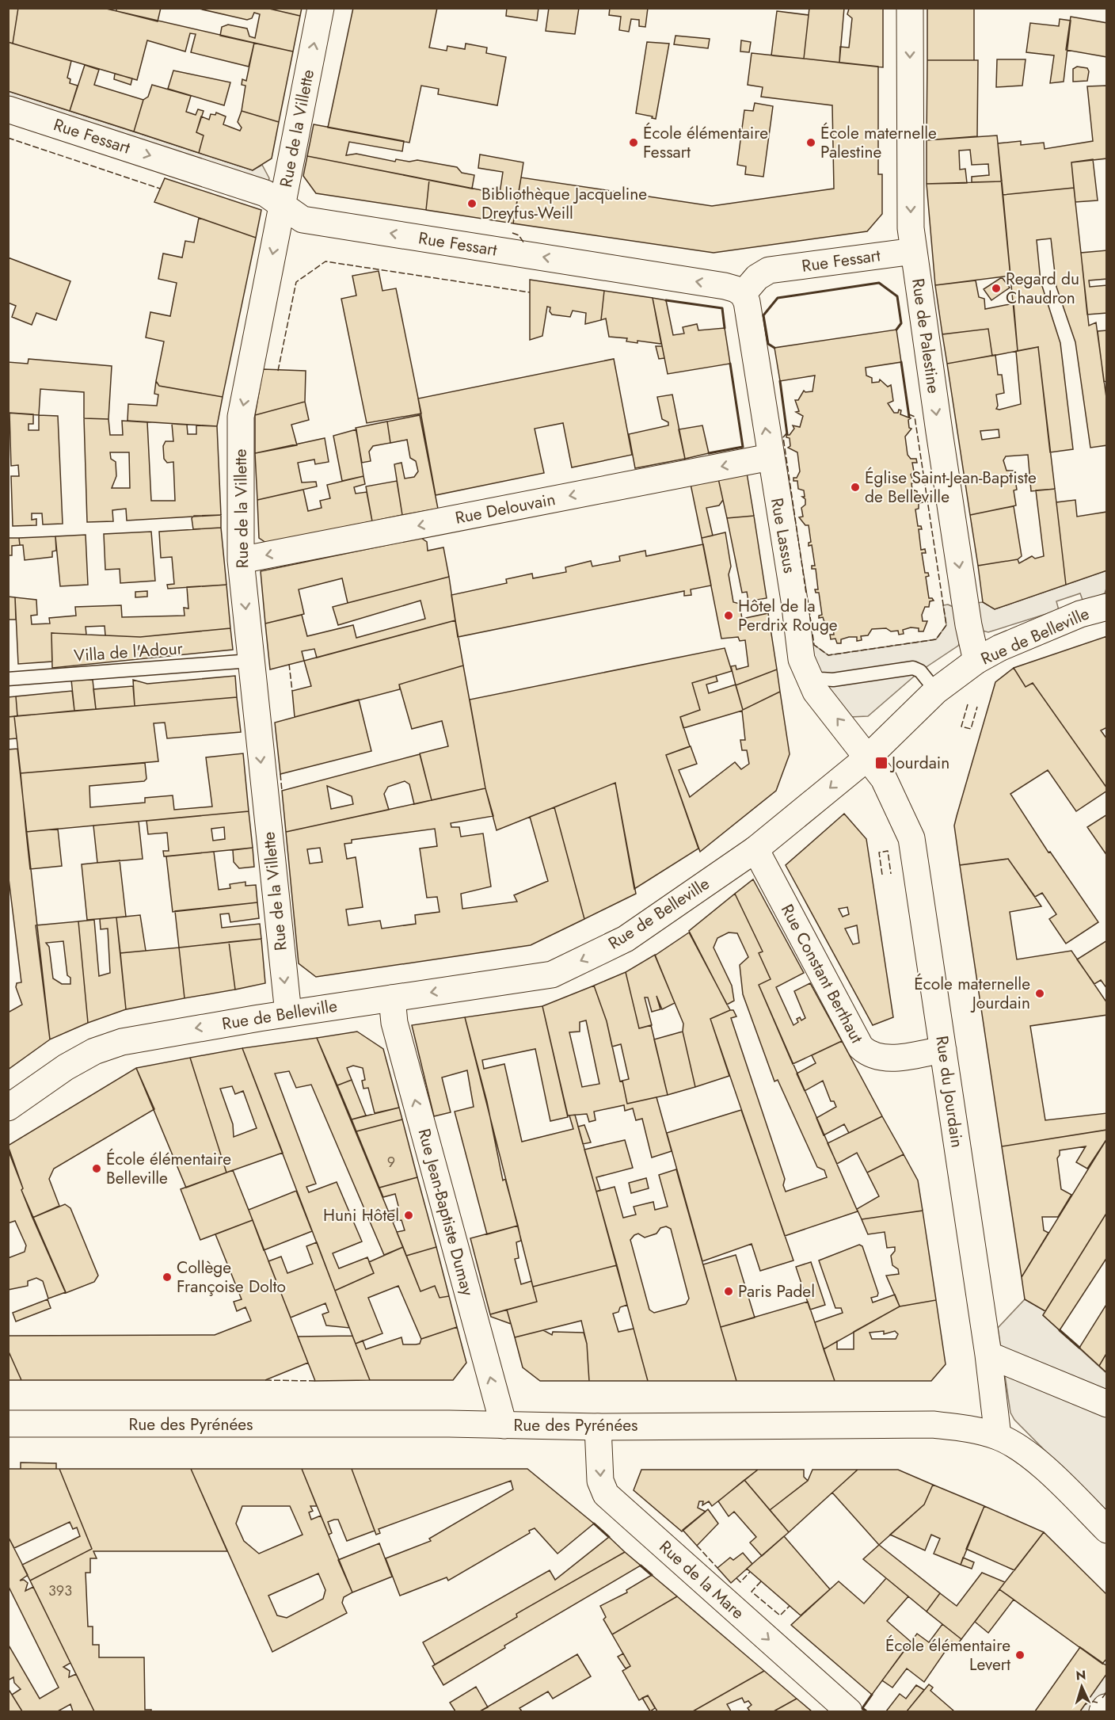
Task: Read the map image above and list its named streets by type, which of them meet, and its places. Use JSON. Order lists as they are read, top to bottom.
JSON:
{
  "streets": {
    "street": [
      "Rue de la Villette",
      "Rue Fessart",
      "Rue de Palestine",
      "Rue Delouvain",
      "Rue Lassus",
      "Rue de Belleville",
      "Rue Constant Berthaut",
      "Rue du Jourdain",
      "Rue Jean-Baptiste Dumay",
      "Rue des Pyrénées",
      "Rue de la Mare"
    ],
    "lane": ["Villa de l'Adour"]
  },
  "crossings": [
    ["Rue de la Villette", "Rue Fessart"],
    ["Rue de la Villette", "Rue Delouvain"],
    ["Rue de la Villette", "Rue de Belleville"],
    ["Rue de la Villette", "Villa de l'Adour"],
    ["Rue Fessart", "Rue de Palestine"],
    ["Rue Fessart", "Rue Lassus"],
    ["Rue de Palestine", "Rue de Belleville"],
    ["Rue Delouvain", "Rue Lassus"],
    ["Rue Lassus", "Rue de Belleville"],
    ["Rue Lassus", "Rue du Jourdain"],
    ["Rue de Belleville", "Rue Constant Berthaut"],
    ["Rue de Belleville", "Rue du Jourdain"],
    ["Rue de Belleville", "Rue Jean-Baptiste Dumay"],
    ["Rue Constant Berthaut", "Rue du Jourdain"],
    ["Rue du Jourdain", "Rue des Pyrénées"],
    ["Rue Jean-Baptiste Dumay", "Rue des Pyrénées"],
    ["Rue des Pyrénées", "Rue de la Mare"]
  ],
  "one_way": [
    "Rue de Palestine",
    "Rue Delouvain",
    "Rue Lassus",
    "Rue de Belleville",
    "Rue Jean-Baptiste Dumay",
    "Rue de la Mare"
  ],
  "places": {
    "other": [
      "École élémentaire Fessart",
      "École maternelle Palestine",
      "Bibliothèque Jacqueline Dreyfus-Weill",
      "Regard du Chaudron",
      "Église Saint-Jean-Baptiste de Belleville",
      "Hôtel de la Perdrix Rouge",
      "École maternelle Jourdain",
      "École élémentaire Belleville",
      "Huni Hôtel",
      "Collège Françoise Dolto",
      "Paris Padel",
      "École élémentaire Levert"
    ],
    "transit": ["Jourdain"]
  },
  "house_numbers": ["9", "393"],
  "north": "top"
}
